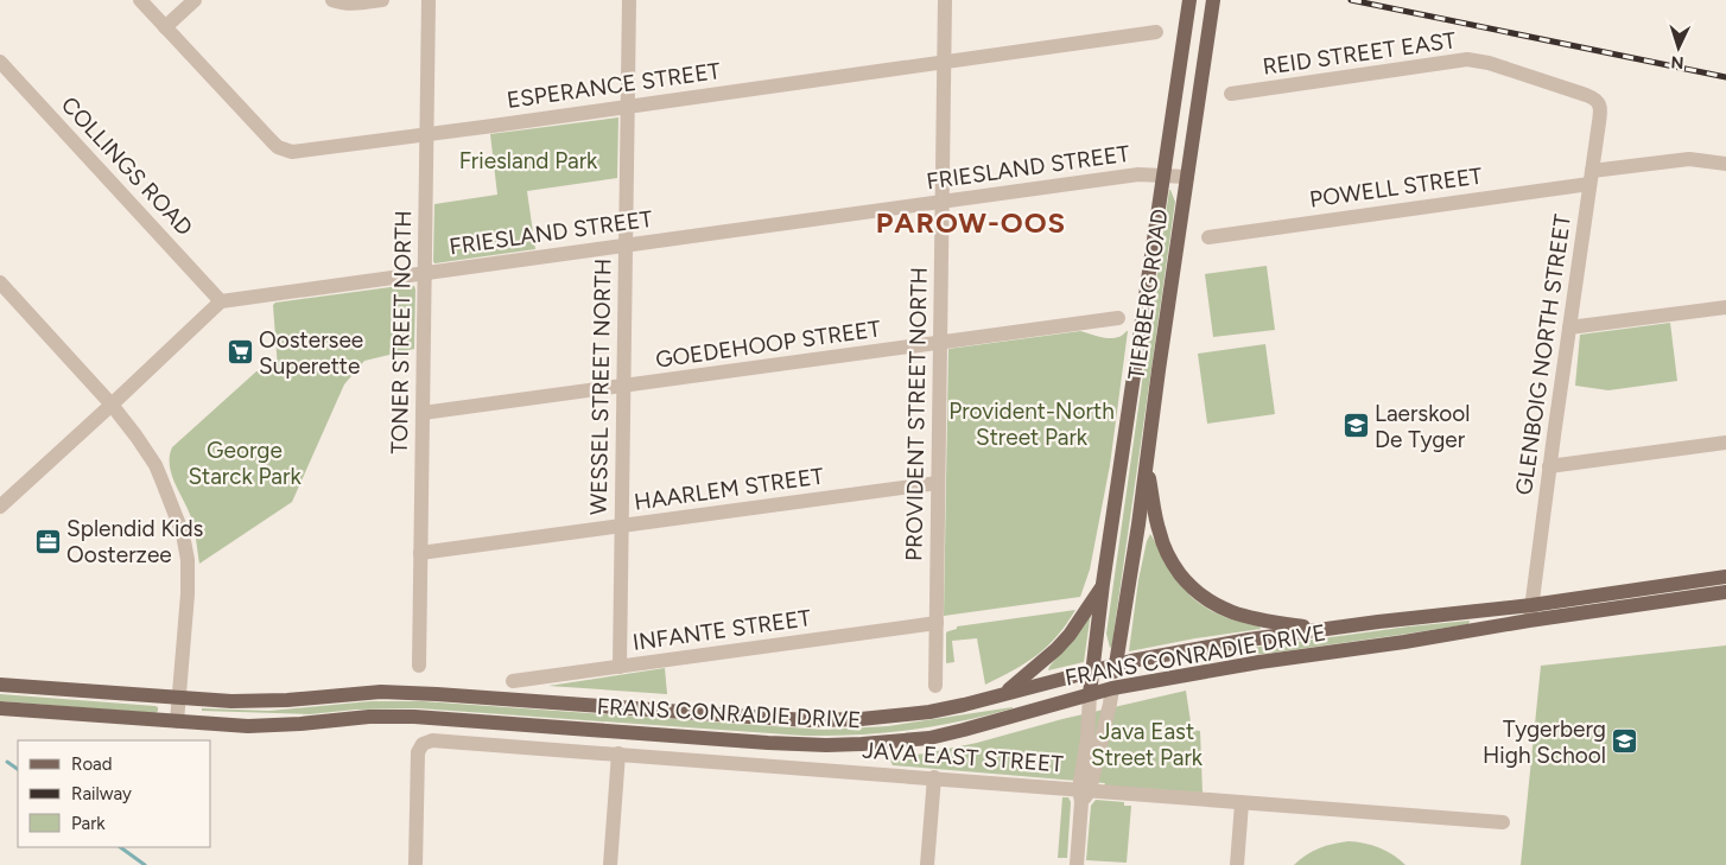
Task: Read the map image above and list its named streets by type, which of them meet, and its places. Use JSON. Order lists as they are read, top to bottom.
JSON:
{
  "streets": {
    "main road": ["TIERBERG ROAD", "FRANS CONRADIE DRIVE"],
    "street": [
      "REID STREET EAST",
      "ESPERANCE STREET",
      "COLLINGS ROAD",
      "FRIESLAND STREET",
      "POWELL STREET",
      "TONER STREET NORTH",
      "GOEDEHOOP STREET",
      "GLENBOIG NORTH STREET",
      "WESSEL STREET NORTH",
      "PROVIDENT STREET NORTH",
      "HAARLEM STREET",
      "INFANTE STREET",
      "JAVA EAST STREET"
    ]
  },
  "crossings": [
    ["REID STREET EAST", "GLENBOIG NORTH STREET"],
    ["ESPERANCE STREET", "TONER STREET NORTH"],
    ["ESPERANCE STREET", "WESSEL STREET NORTH"],
    ["ESPERANCE STREET", "PROVIDENT STREET NORTH"],
    ["COLLINGS ROAD", "FRIESLAND STREET"],
    ["FRIESLAND STREET", "TIERBERG ROAD"],
    ["FRIESLAND STREET", "TONER STREET NORTH"],
    ["FRIESLAND STREET", "WESSEL STREET NORTH"],
    ["FRIESLAND STREET", "PROVIDENT STREET NORTH"],
    ["POWELL STREET", "GLENBOIG NORTH STREET"],
    ["TIERBERG ROAD", "FRANS CONRADIE DRIVE"],
    ["TIERBERG ROAD", "JAVA EAST STREET"],
    ["TONER STREET NORTH", "GOEDEHOOP STREET"],
    ["TONER STREET NORTH", "HAARLEM STREET"],
    ["GOEDEHOOP STREET", "WESSEL STREET NORTH"],
    ["GOEDEHOOP STREET", "PROVIDENT STREET NORTH"],
    ["GLENBOIG NORTH STREET", "FRANS CONRADIE DRIVE"],
    ["WESSEL STREET NORTH", "HAARLEM STREET"],
    ["WESSEL STREET NORTH", "INFANTE STREET"],
    ["PROVIDENT STREET NORTH", "HAARLEM STREET"],
    ["PROVIDENT STREET NORTH", "INFANTE STREET"]
  ],
  "districts": ["PAROW-OOS"],
  "parks": [
    "Friesland Park",
    "Provident-North Street Park",
    "George Starck Park",
    "Java East Street Park"
  ],
  "places": {
    "supermarket": ["Oostersee Superette"],
    "school or university": ["Laerskool De Tyger", "Tygerberg High School"],
    "office": ["Splendid Kids Oosterzee"]
  },
  "legend": ["Road", "Railway", "Park"],
  "north": "bottom"
}
